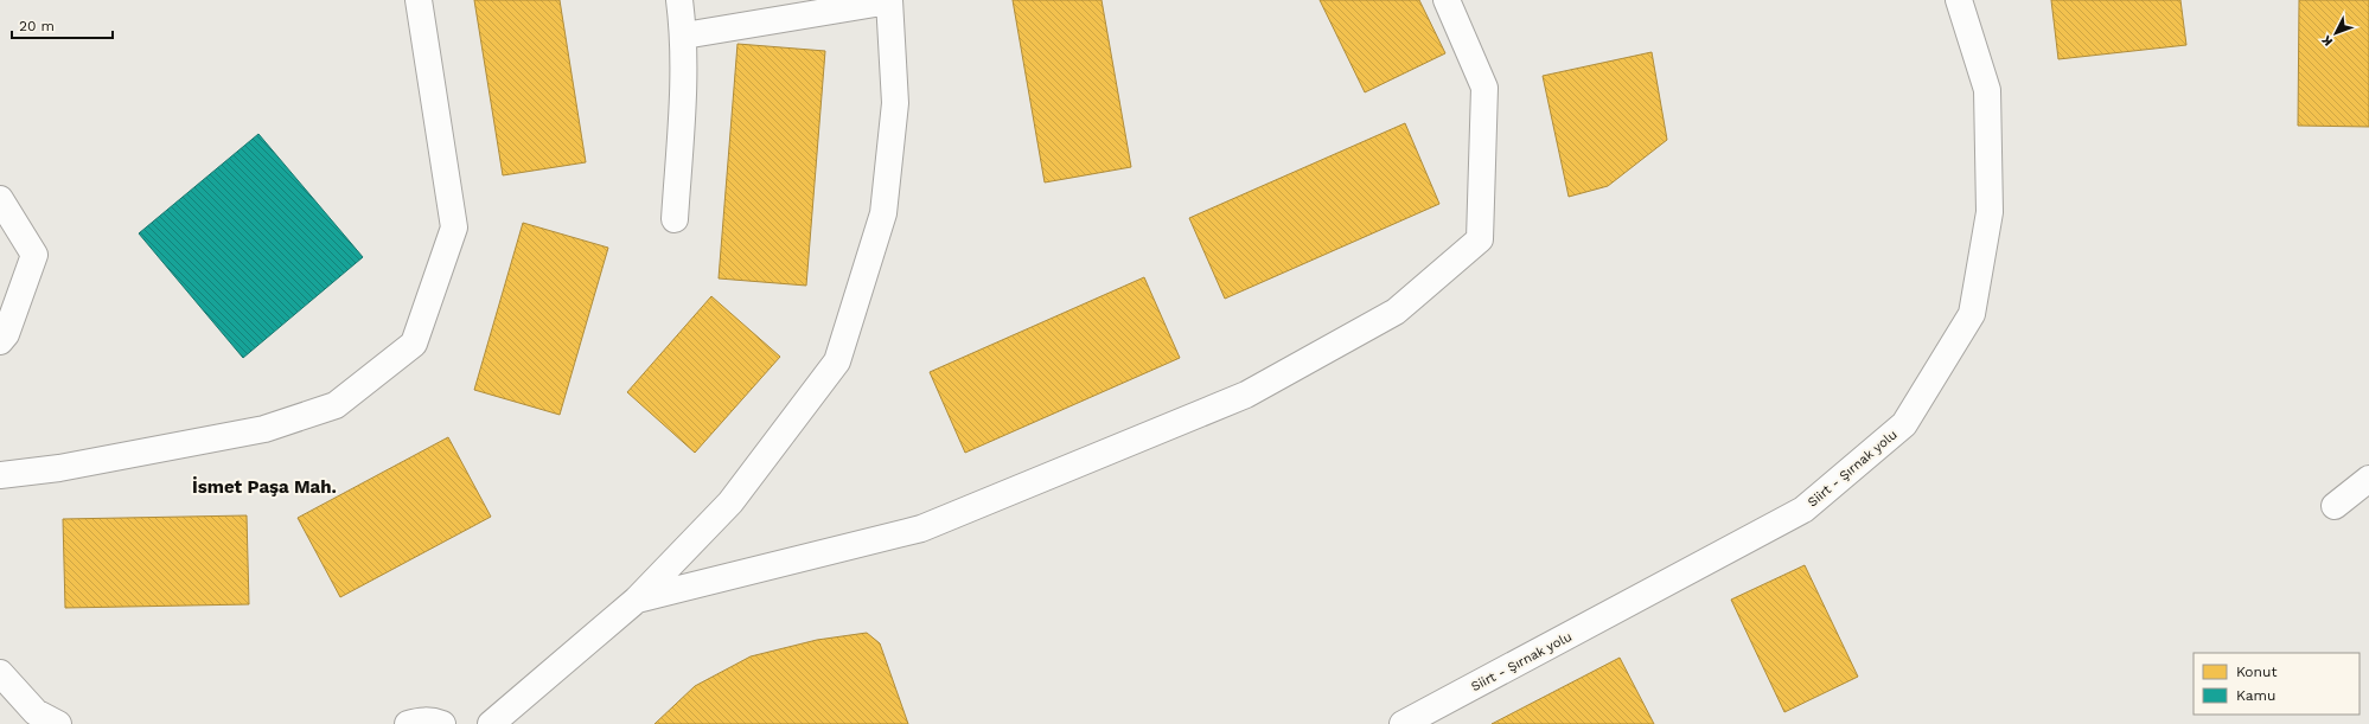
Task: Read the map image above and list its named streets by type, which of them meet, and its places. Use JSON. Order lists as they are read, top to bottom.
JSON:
{
  "streets": {
    "street": ["Siirt - Şırnak yolu"]
  },
  "districts": ["İsmet Paşa Mah."],
  "legend": ["Konut", "Kamu"],
  "scale_bar": "20 m",
  "north": "bottom left"
}
